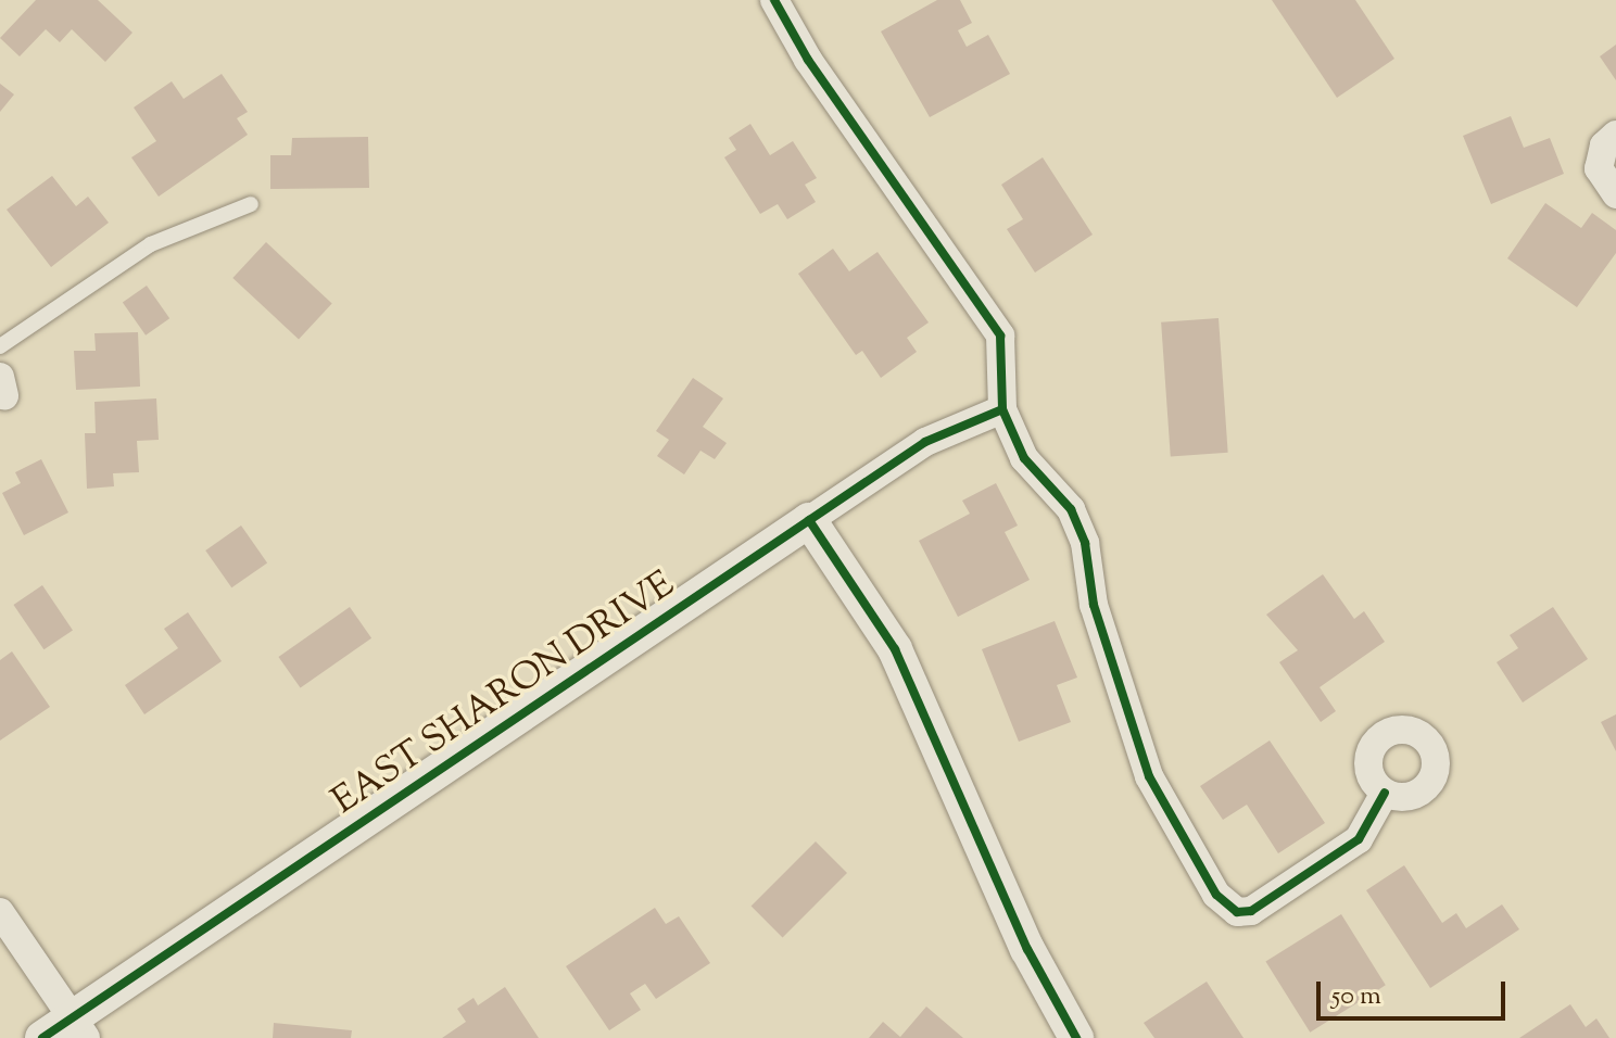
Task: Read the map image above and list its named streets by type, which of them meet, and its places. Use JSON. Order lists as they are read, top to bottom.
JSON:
{
  "streets": {
    "street": ["EAST SHARON DRIVE"]
  },
  "scale_bar": "50 m"
}
